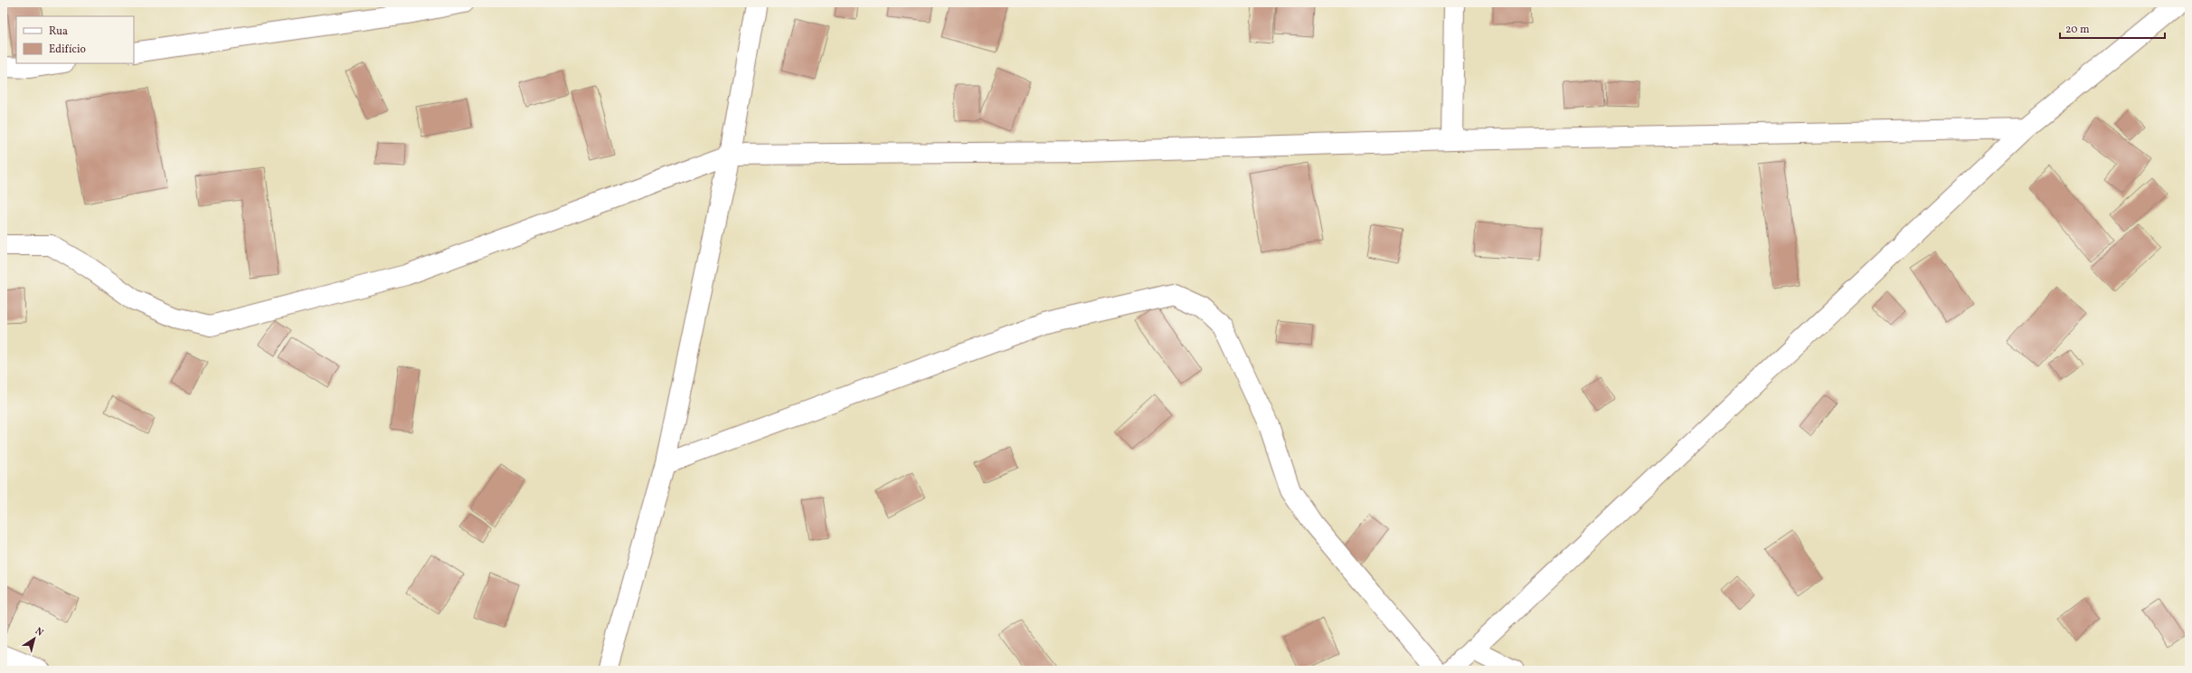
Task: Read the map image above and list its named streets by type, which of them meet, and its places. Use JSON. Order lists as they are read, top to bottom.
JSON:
{
  "legend": ["Rua", "Edifício"],
  "scale_bar": "20 m",
  "north": "top right"
}
